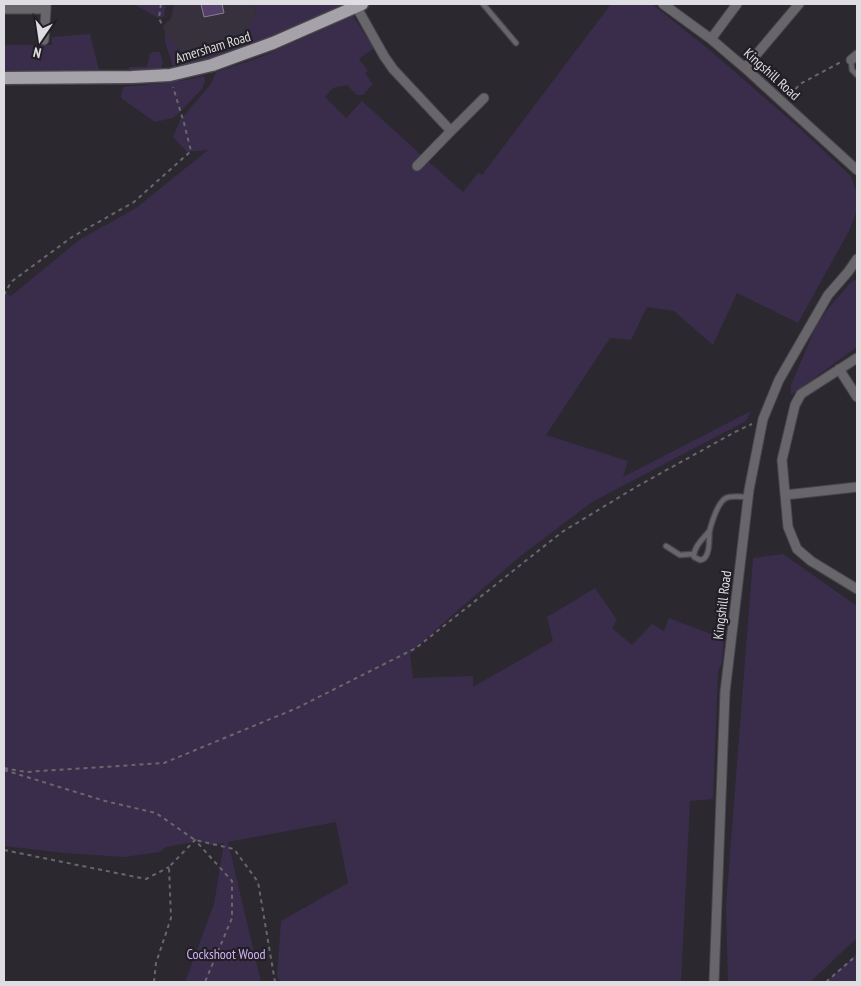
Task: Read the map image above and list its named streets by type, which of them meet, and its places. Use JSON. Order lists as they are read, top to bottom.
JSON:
{
  "streets": {
    "main road": ["Amersham Road"],
    "street": ["Kingshill Road"]
  },
  "parks": ["Cockshoot Wood"],
  "north": "bottom"
}
